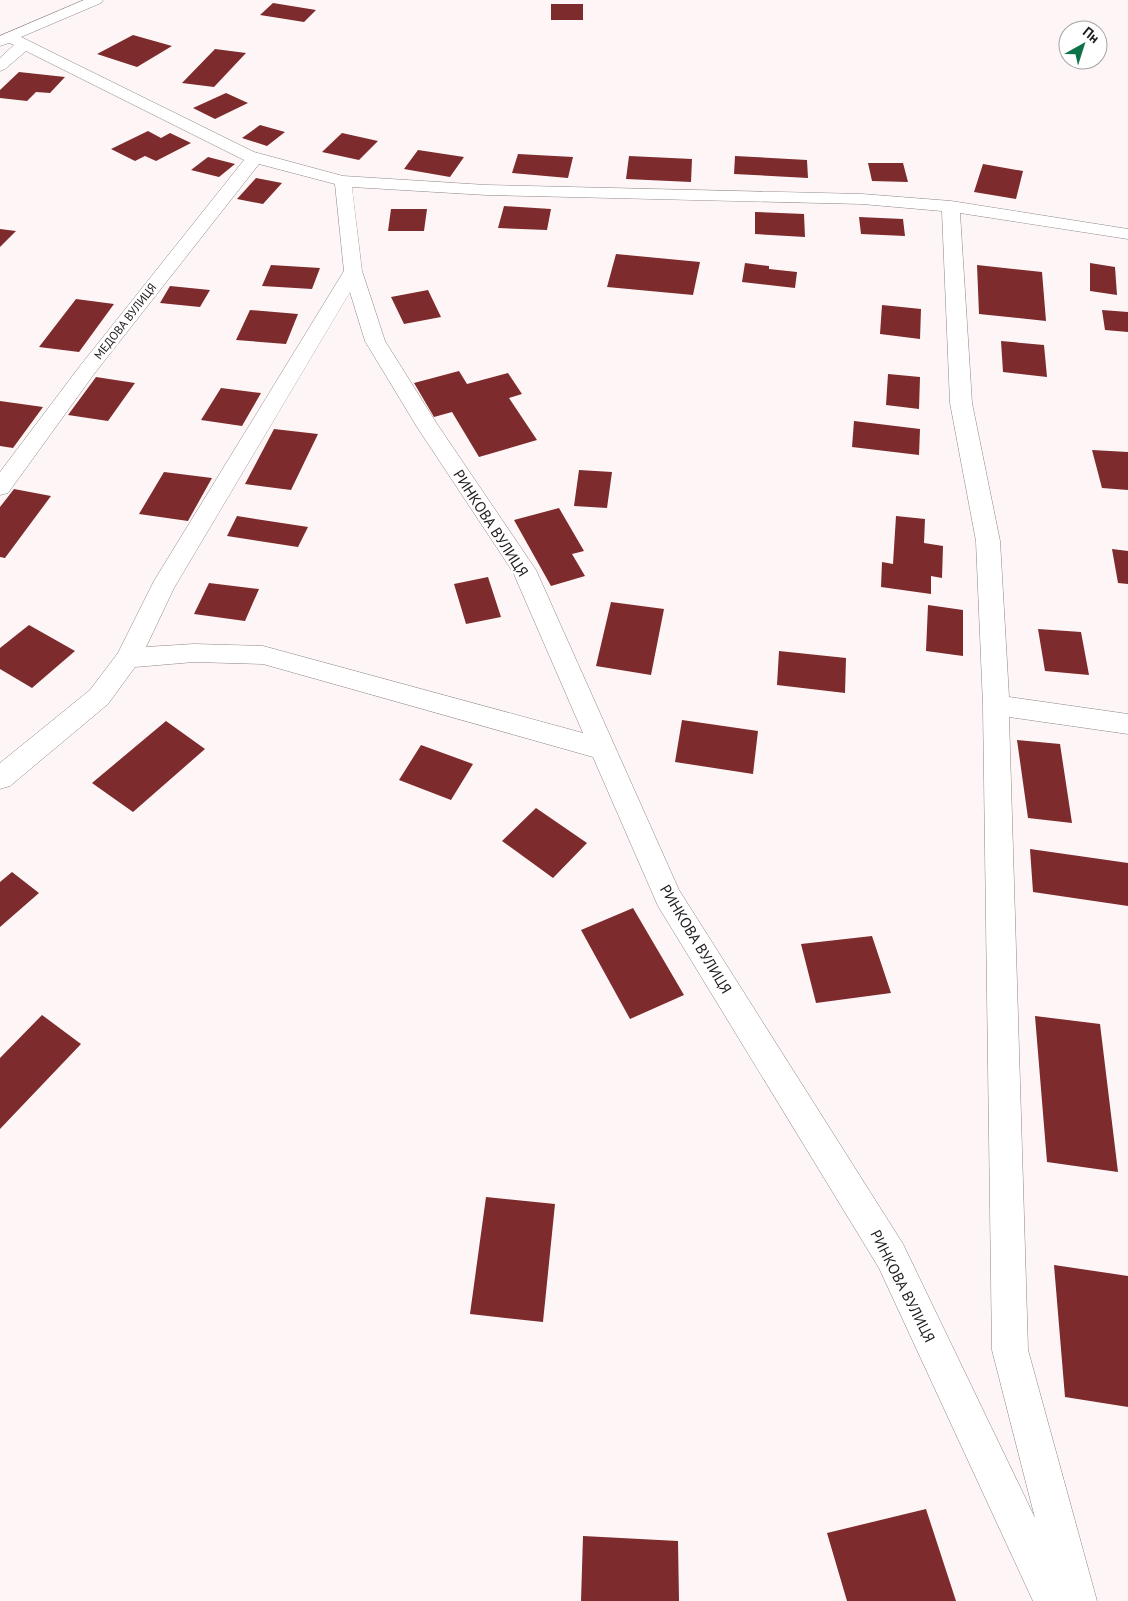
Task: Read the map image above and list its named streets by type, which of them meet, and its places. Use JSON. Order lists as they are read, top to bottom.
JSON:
{
  "streets": {
    "street": ["МЕДОВА ВУЛИЦЯ", "РИНКОВА ВУЛИЦЯ"]
  },
  "north": "top right"
}
